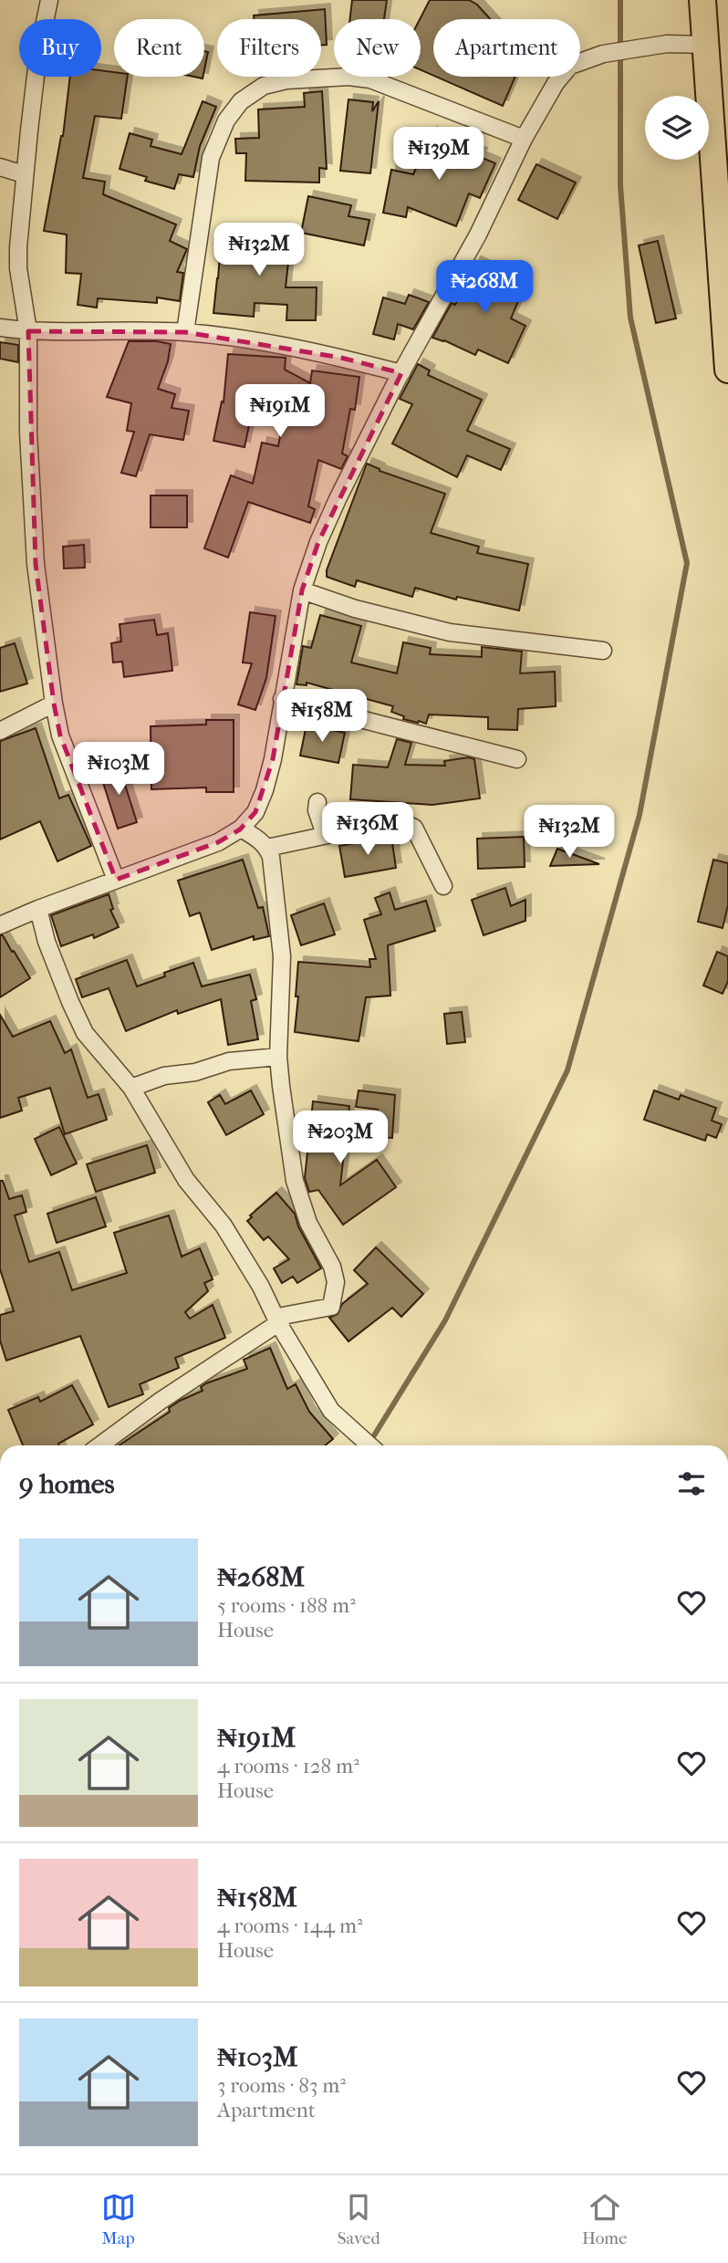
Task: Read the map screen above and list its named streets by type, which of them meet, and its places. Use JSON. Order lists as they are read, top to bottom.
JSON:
{
  "page": {
    "chip": [
      "Buy",
      "Rent",
      "Filters",
      "New",
      "Apartment"
    ],
    "price": [
      "₦139M",
      "₦132M",
      "₦268M",
      "₦191M",
      "₦158M",
      "₦103M",
      "₦136M",
      "₦132M",
      "₦203M"
    ],
    "heading": "9 homes",
    "list": [
      {
        "name": "₦268M",
        "note": "5 rooms · 188 m² · House"
      },
      {
        "name": "₦191M",
        "note": "4 rooms · 128 m² · House"
      },
      {
        "name": "₦158M",
        "note": "4 rooms · 144 m² · House"
      },
      {
        "name": "₦103M",
        "note": "3 rooms · 83 m² · Apartment"
      }
    ],
    "tabs": ["Map", "Saved", "Home"]
  }
}
